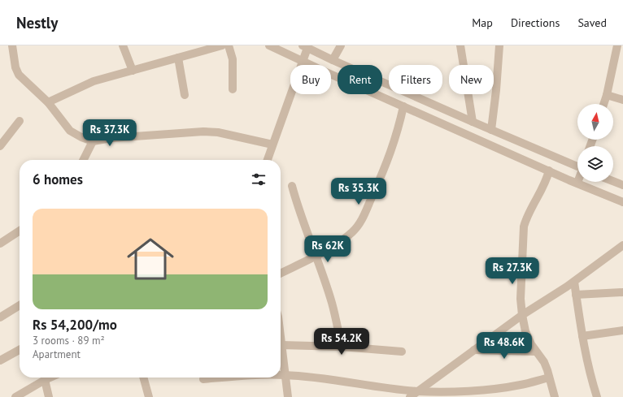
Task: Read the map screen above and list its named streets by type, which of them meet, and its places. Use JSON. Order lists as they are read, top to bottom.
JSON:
{
  "north": "top",
  "page": {
    "header": "Nestly",
    "nav": ["Map", "Directions", "Saved"],
    "chip": [
      "Buy",
      "Rent",
      "Filters",
      "New"
    ],
    "price": [
      "Rs 37.3K",
      "Rs 35.3K",
      "Rs 62K",
      "Rs 27.3K",
      "Rs 54.2K",
      "Rs 48.6K"
    ],
    "heading": "6 homes",
    "list": [
      {
        "name": "Rs 54,200/mo",
        "note": "3 rooms · 89 m² · Apartment"
      }
    ]
  }
}
